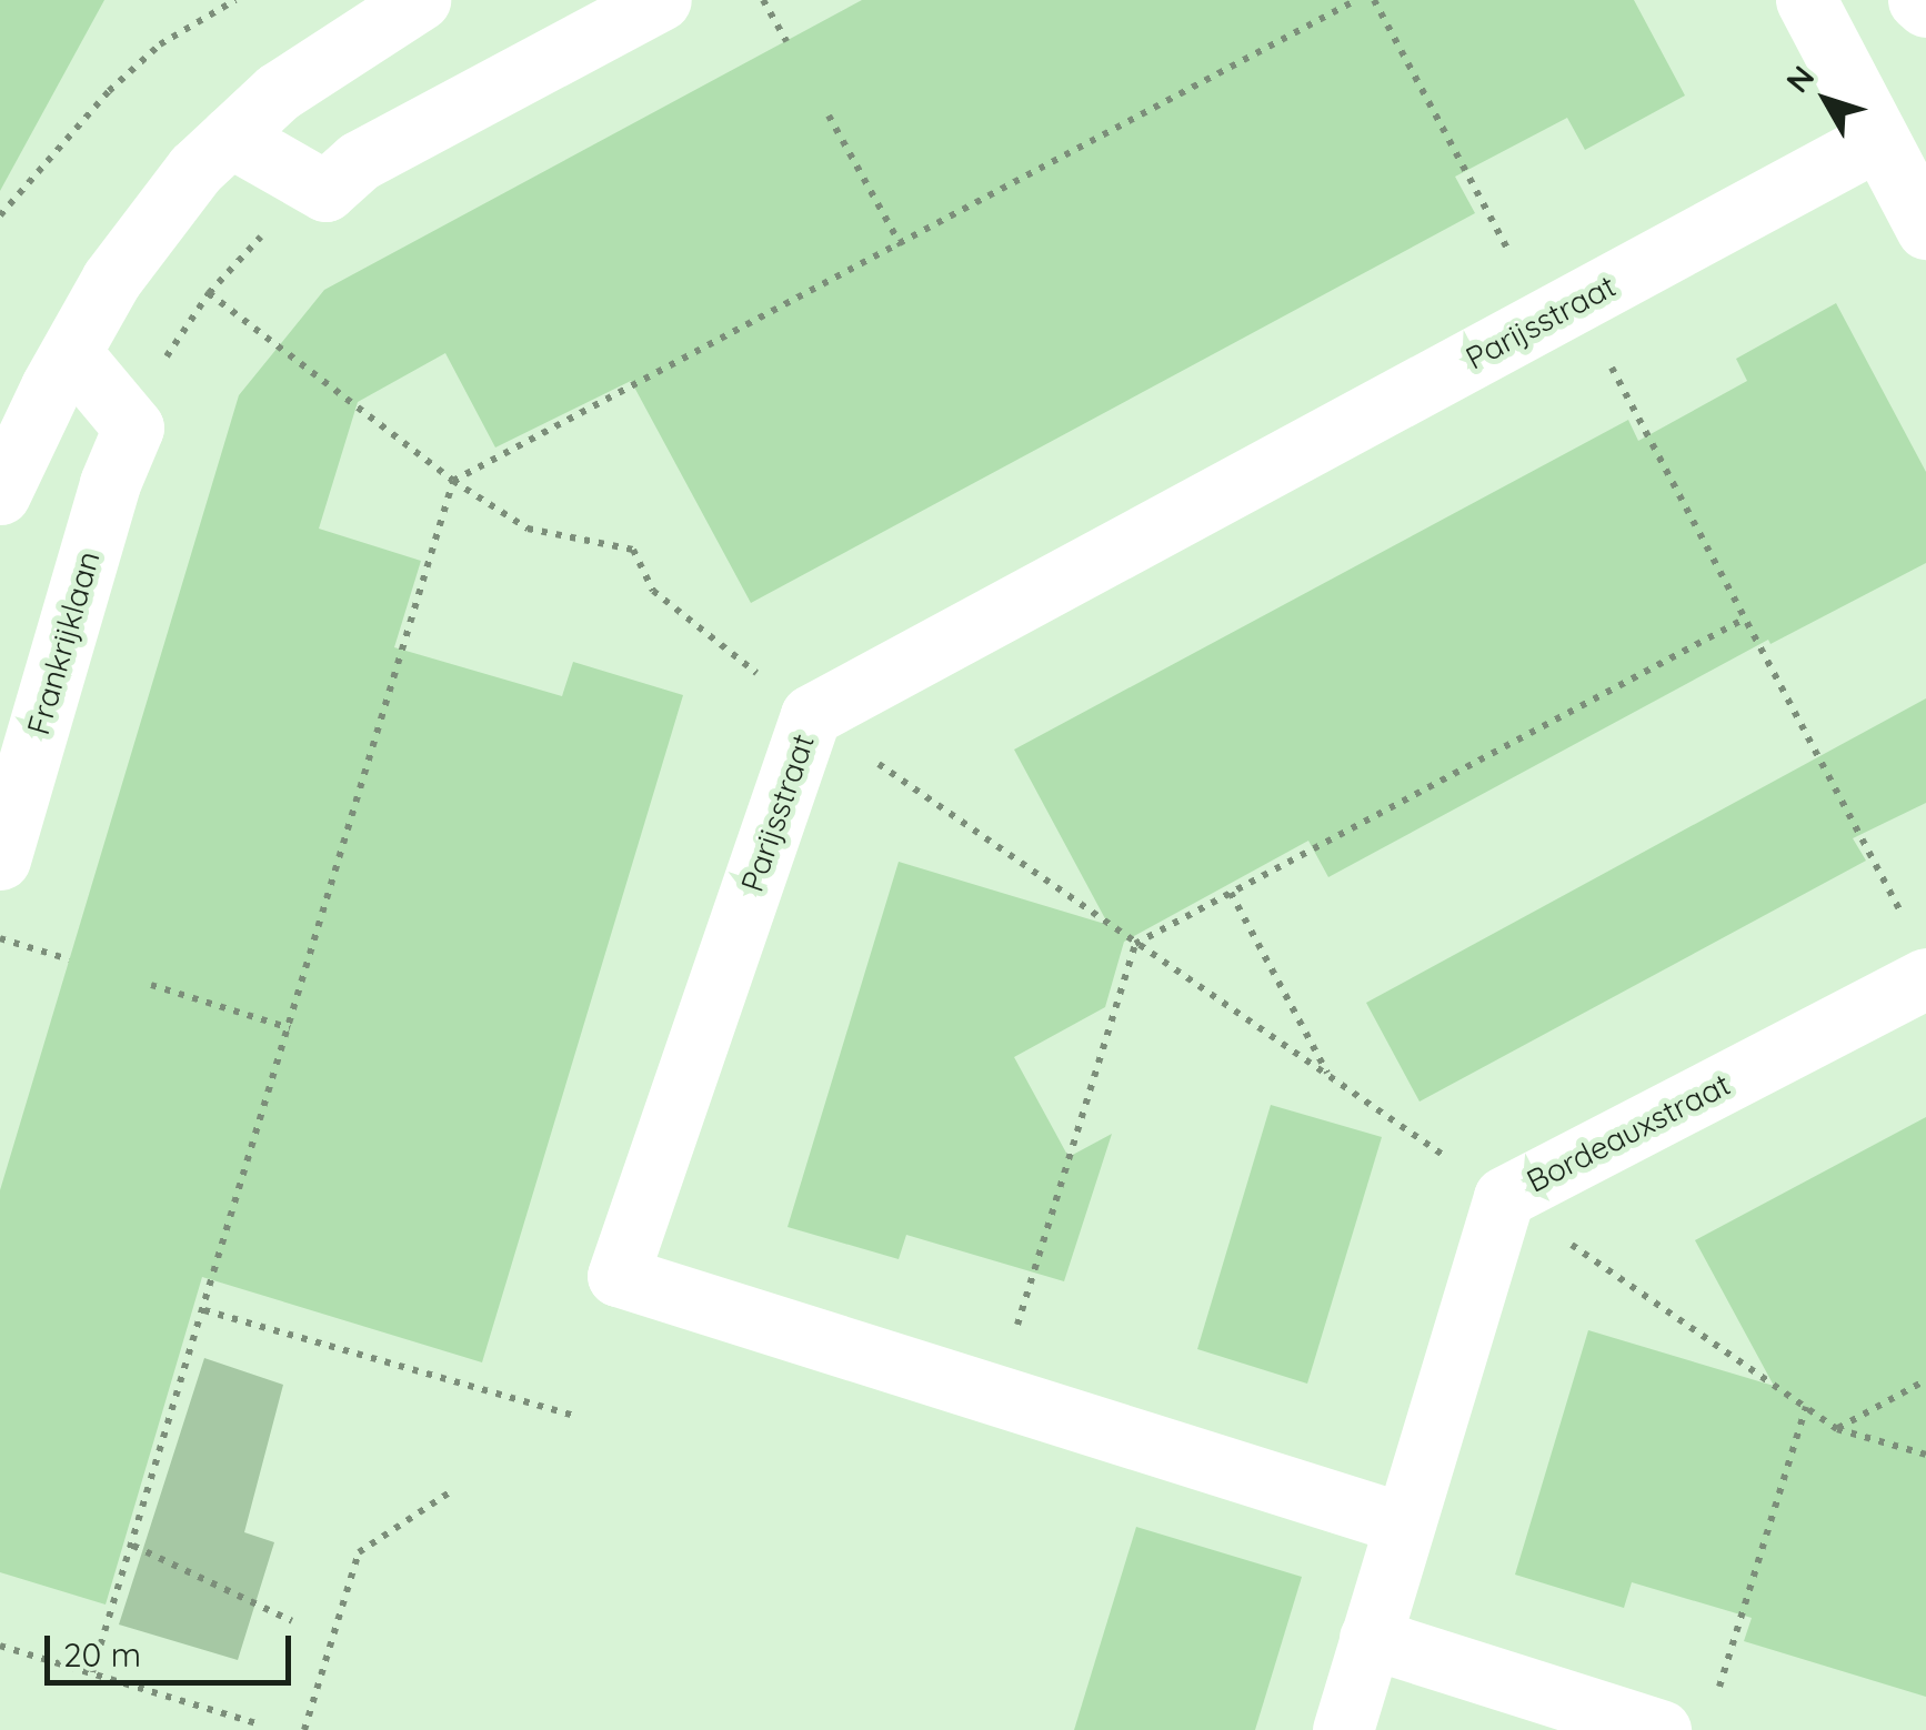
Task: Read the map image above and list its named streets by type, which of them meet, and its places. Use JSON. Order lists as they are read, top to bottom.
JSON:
{
  "streets": {
    "street": ["Parijsstraat", "Frankrijklaan", "Bordeauxstraat"]
  },
  "crossings": [
    ["Parijsstraat", "Bordeauxstraat"]
  ],
  "scale_bar": "20 m",
  "north": "top left"
}
